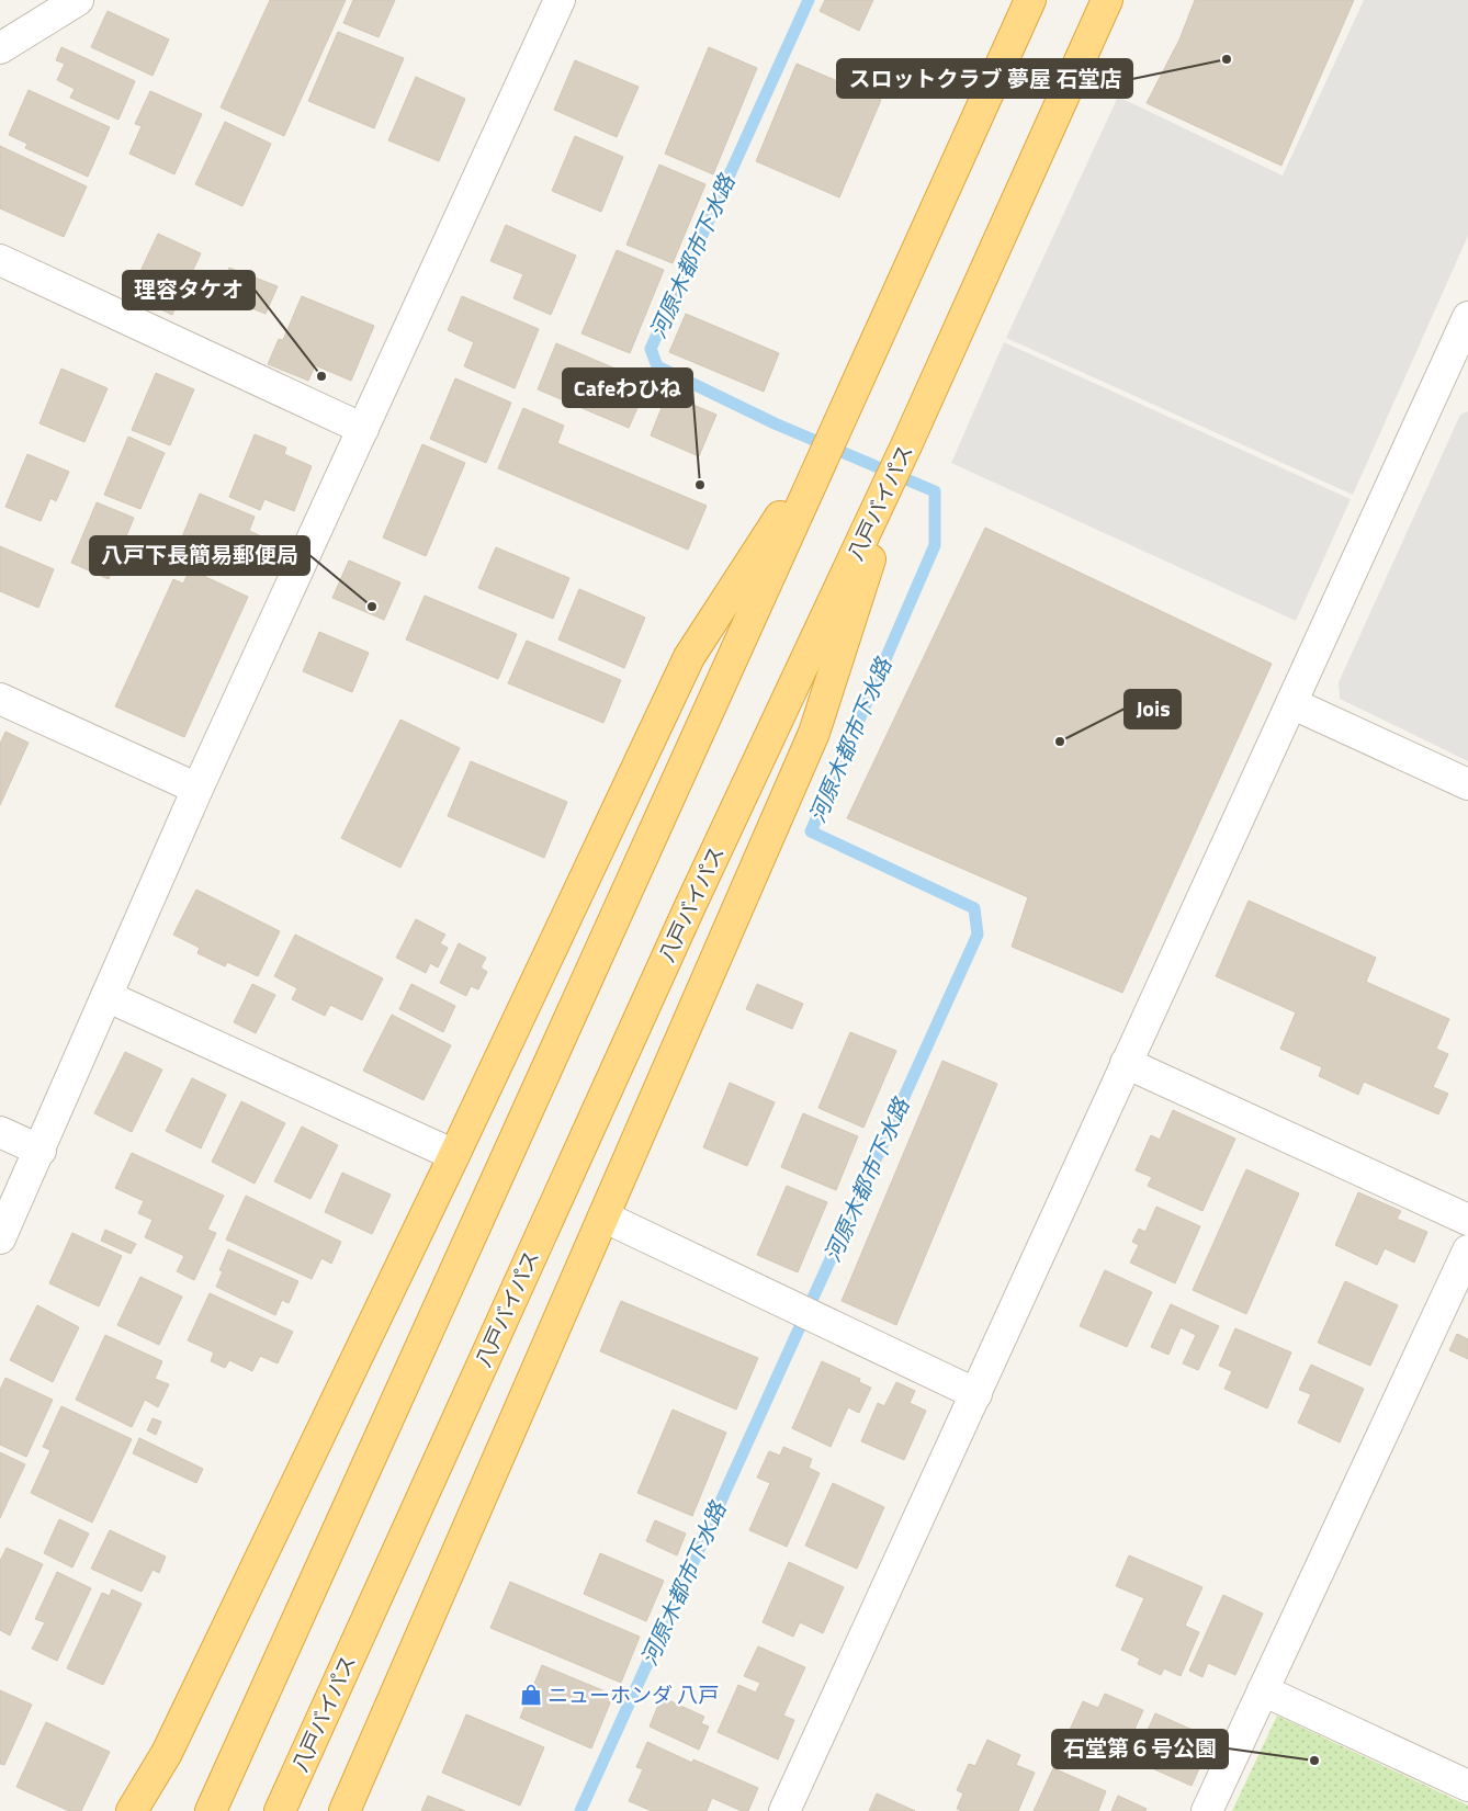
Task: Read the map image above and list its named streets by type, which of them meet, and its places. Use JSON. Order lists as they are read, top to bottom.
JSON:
{
  "streets": {
    "highway": ["八戸バイパス"]
  },
  "water": ["河原木都市下水路"],
  "places": {
    "other": [
      "スロットクラブ 夢屋 石堂店",
      "理容タケオ",
      "Cafeわひね",
      "八戸下長簡易郵便局",
      "Jois",
      "石堂第６号公園"
    ],
    "shop": ["ニューホンダ 八戸"]
  }
}
